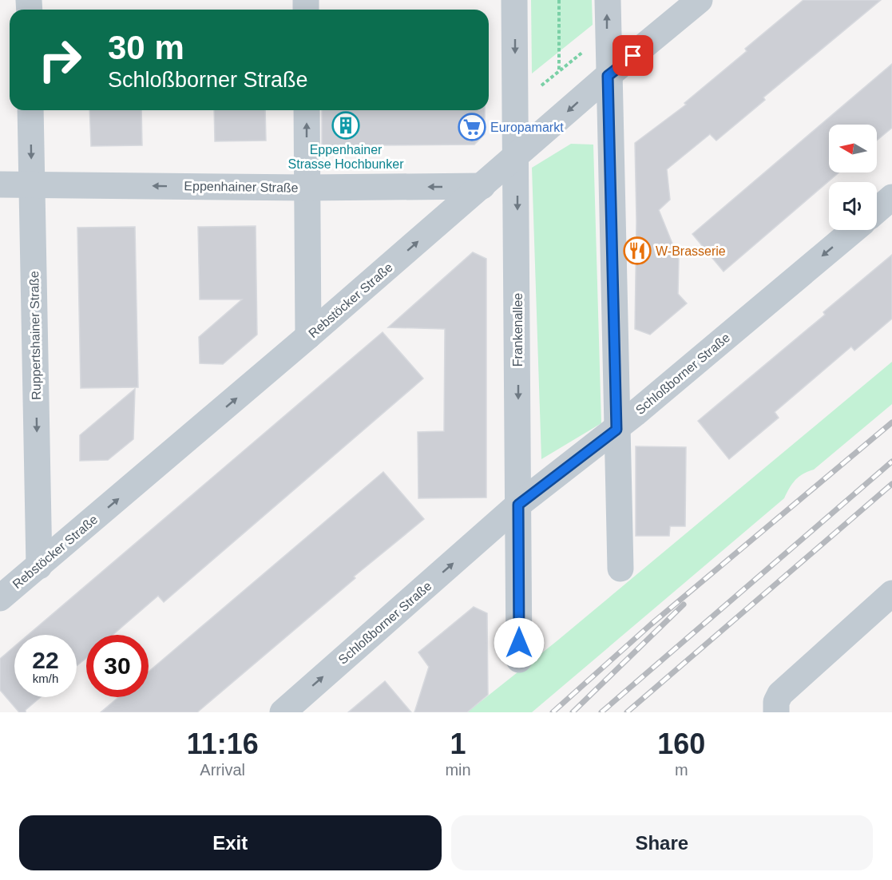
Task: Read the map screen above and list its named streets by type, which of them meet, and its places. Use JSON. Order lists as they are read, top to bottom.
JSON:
{
  "streets": {
    "street": [
      "Eppenhainer Straße",
      "Rebstöcker Straße",
      "Frankenallee",
      "Ruppertshainer Straße",
      "Schloßborner Straße"
    ]
  },
  "crossings": [
    ["Eppenhainer Straße", "Rebstöcker Straße"],
    ["Eppenhainer Straße", "Ruppertshainer Straße"],
    ["Rebstöcker Straße", "Frankenallee"],
    ["Rebstöcker Straße", "Ruppertshainer Straße"],
    ["Frankenallee", "Schloßborner Straße"]
  ],
  "one_way": ["Eppenhainer Straße", "Ruppertshainer Straße"],
  "places": {
    "building": ["Eppenhainer Strasse Hochbunker"],
    "supermarket": ["Europamarkt"],
    "restaurant": ["W-Brasserie"]
  },
  "north": "left",
  "page": {
    "turn": ["30 m", "Schloßborner Straße"],
    "speed": "22 km/h",
    "limit": "30",
    "eta": [
      "11:16",
      "Arrival",
      "1",
      "min",
      "160",
      "m"
    ],
    "buttons": ["Exit", "Share"]
  }
}
